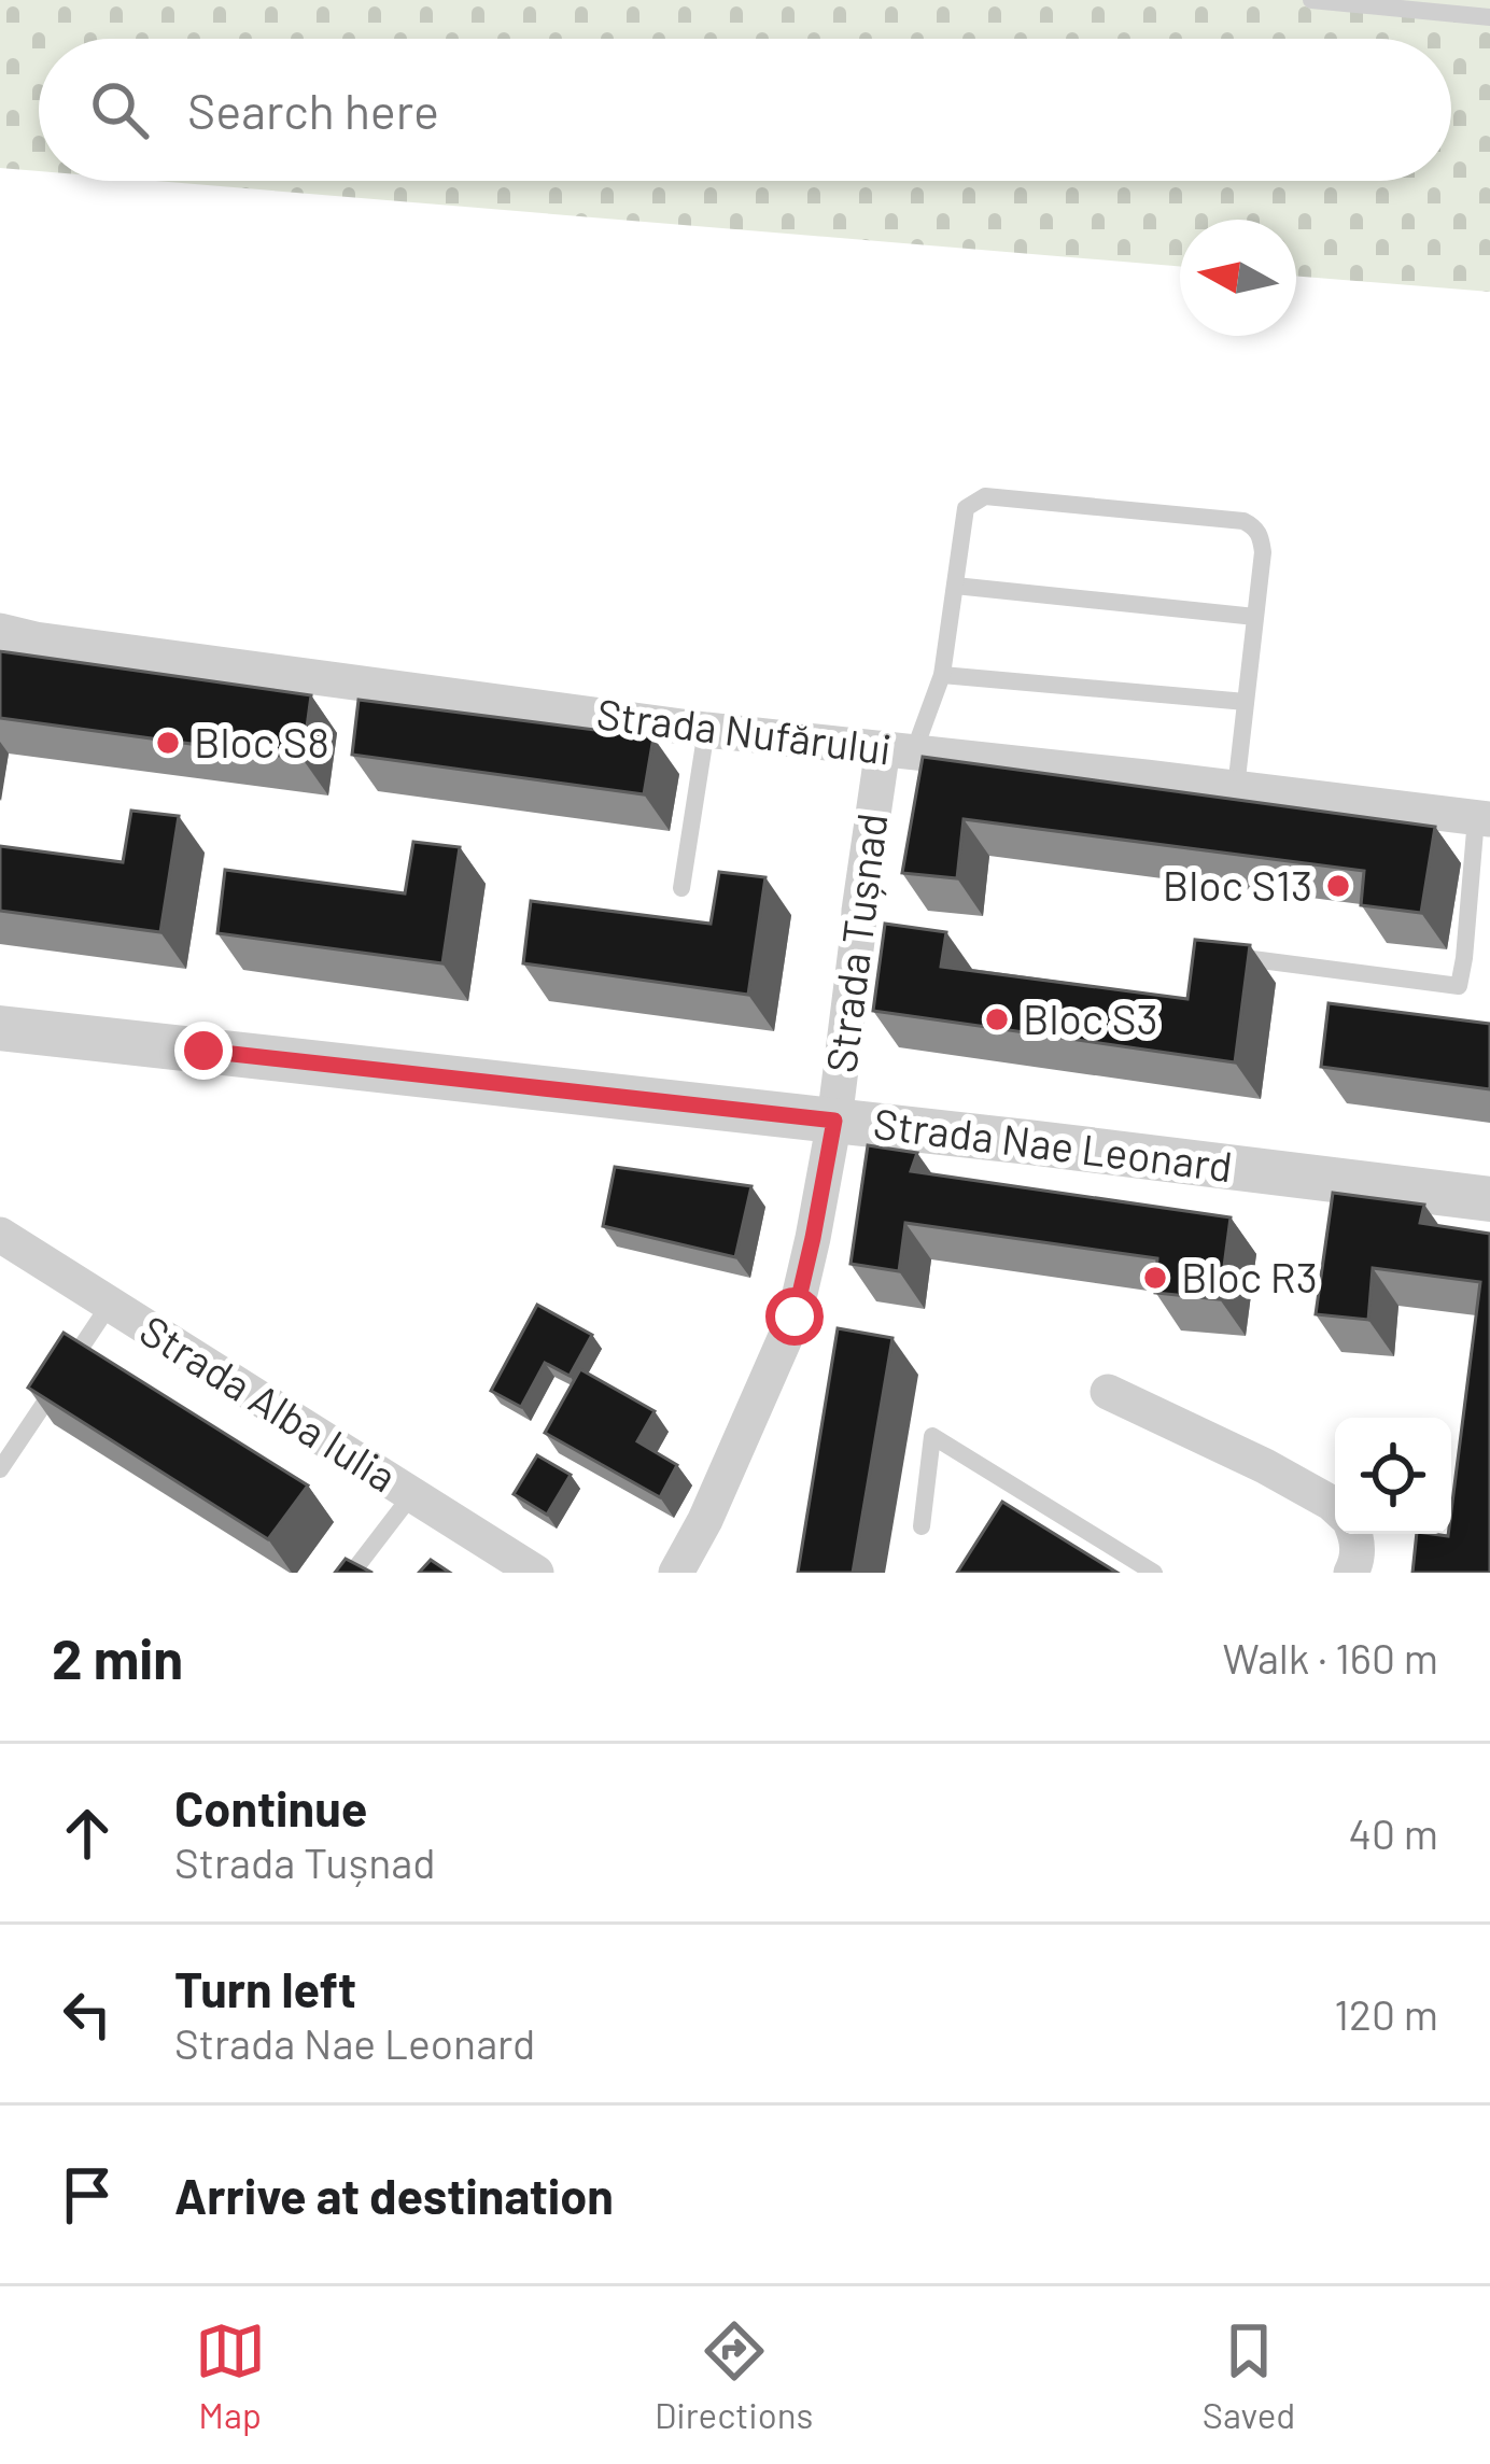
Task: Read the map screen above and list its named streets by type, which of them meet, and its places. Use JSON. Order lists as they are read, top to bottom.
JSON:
{
  "streets": {
    "street": [
      "Strada Nufărului",
      "Strada Tușnad",
      "Strada Nae Leonard",
      "Strada Alba Iulia"
    ]
  },
  "crossings": [
    ["Strada Nufărului", "Strada Tușnad"],
    ["Strada Tușnad", "Strada Nae Leonard"]
  ],
  "places": [
    "Bloc S8",
    "Bloc S13",
    "Bloc S3",
    "Bloc R3"
  ],
  "north": "left",
  "page": {
    "search": "Search here",
    "heading": ["2 min", "Walk · 160 m"],
    "list": [
      ["Continue", "Strada Tușnad", "40 m"],
      ["Turn left", "Strada Nae Leonard", "120 m"],
      "Arrive at destination"
    ],
    "nav": ["Map", "Directions", "Saved"]
  }
}
